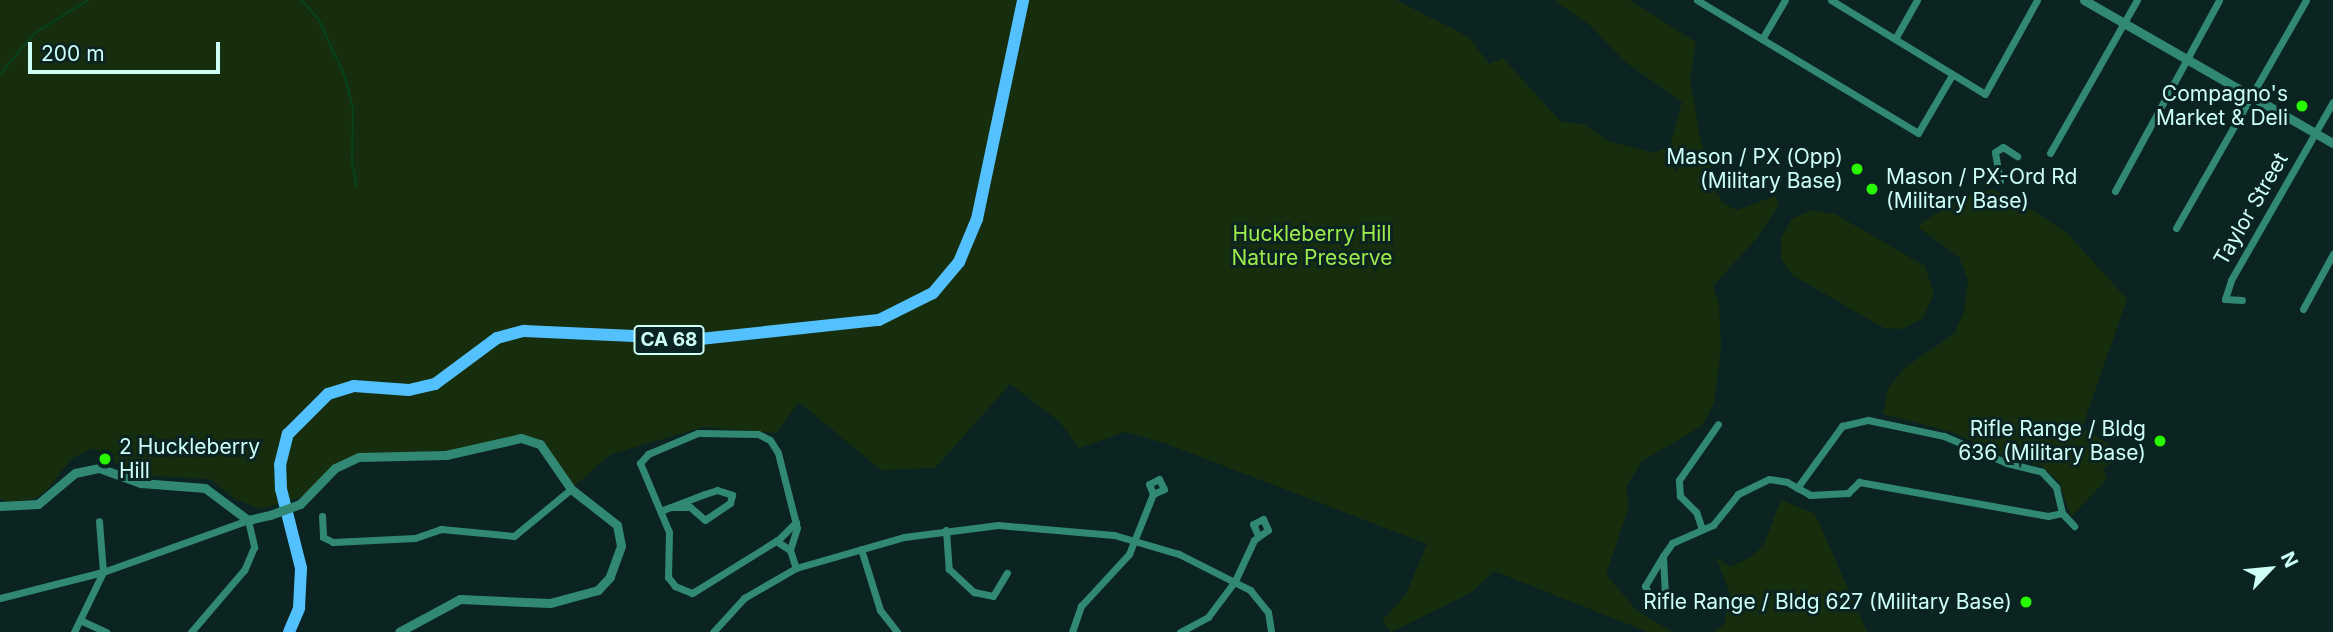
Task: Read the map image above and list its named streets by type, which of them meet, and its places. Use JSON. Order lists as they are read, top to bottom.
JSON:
{
  "streets": {
    "main road": ["CA 68"],
    "street": ["Taylor Street"]
  },
  "parks": ["Huckleberry Hill Nature Preserve"],
  "places": [
    "Compagno's Market & Deli",
    "Mason / PX (Opp) (Military Base)",
    "Mason / PX-Ord Rd (Military Base)",
    "Rifle Range / Bldg 636 (Military Base)",
    "2 Huckleberry Hill",
    "Rifle Range / Bldg 627 (Military Base)"
  ],
  "scale_bar": "200 m",
  "north": "top right"
}
